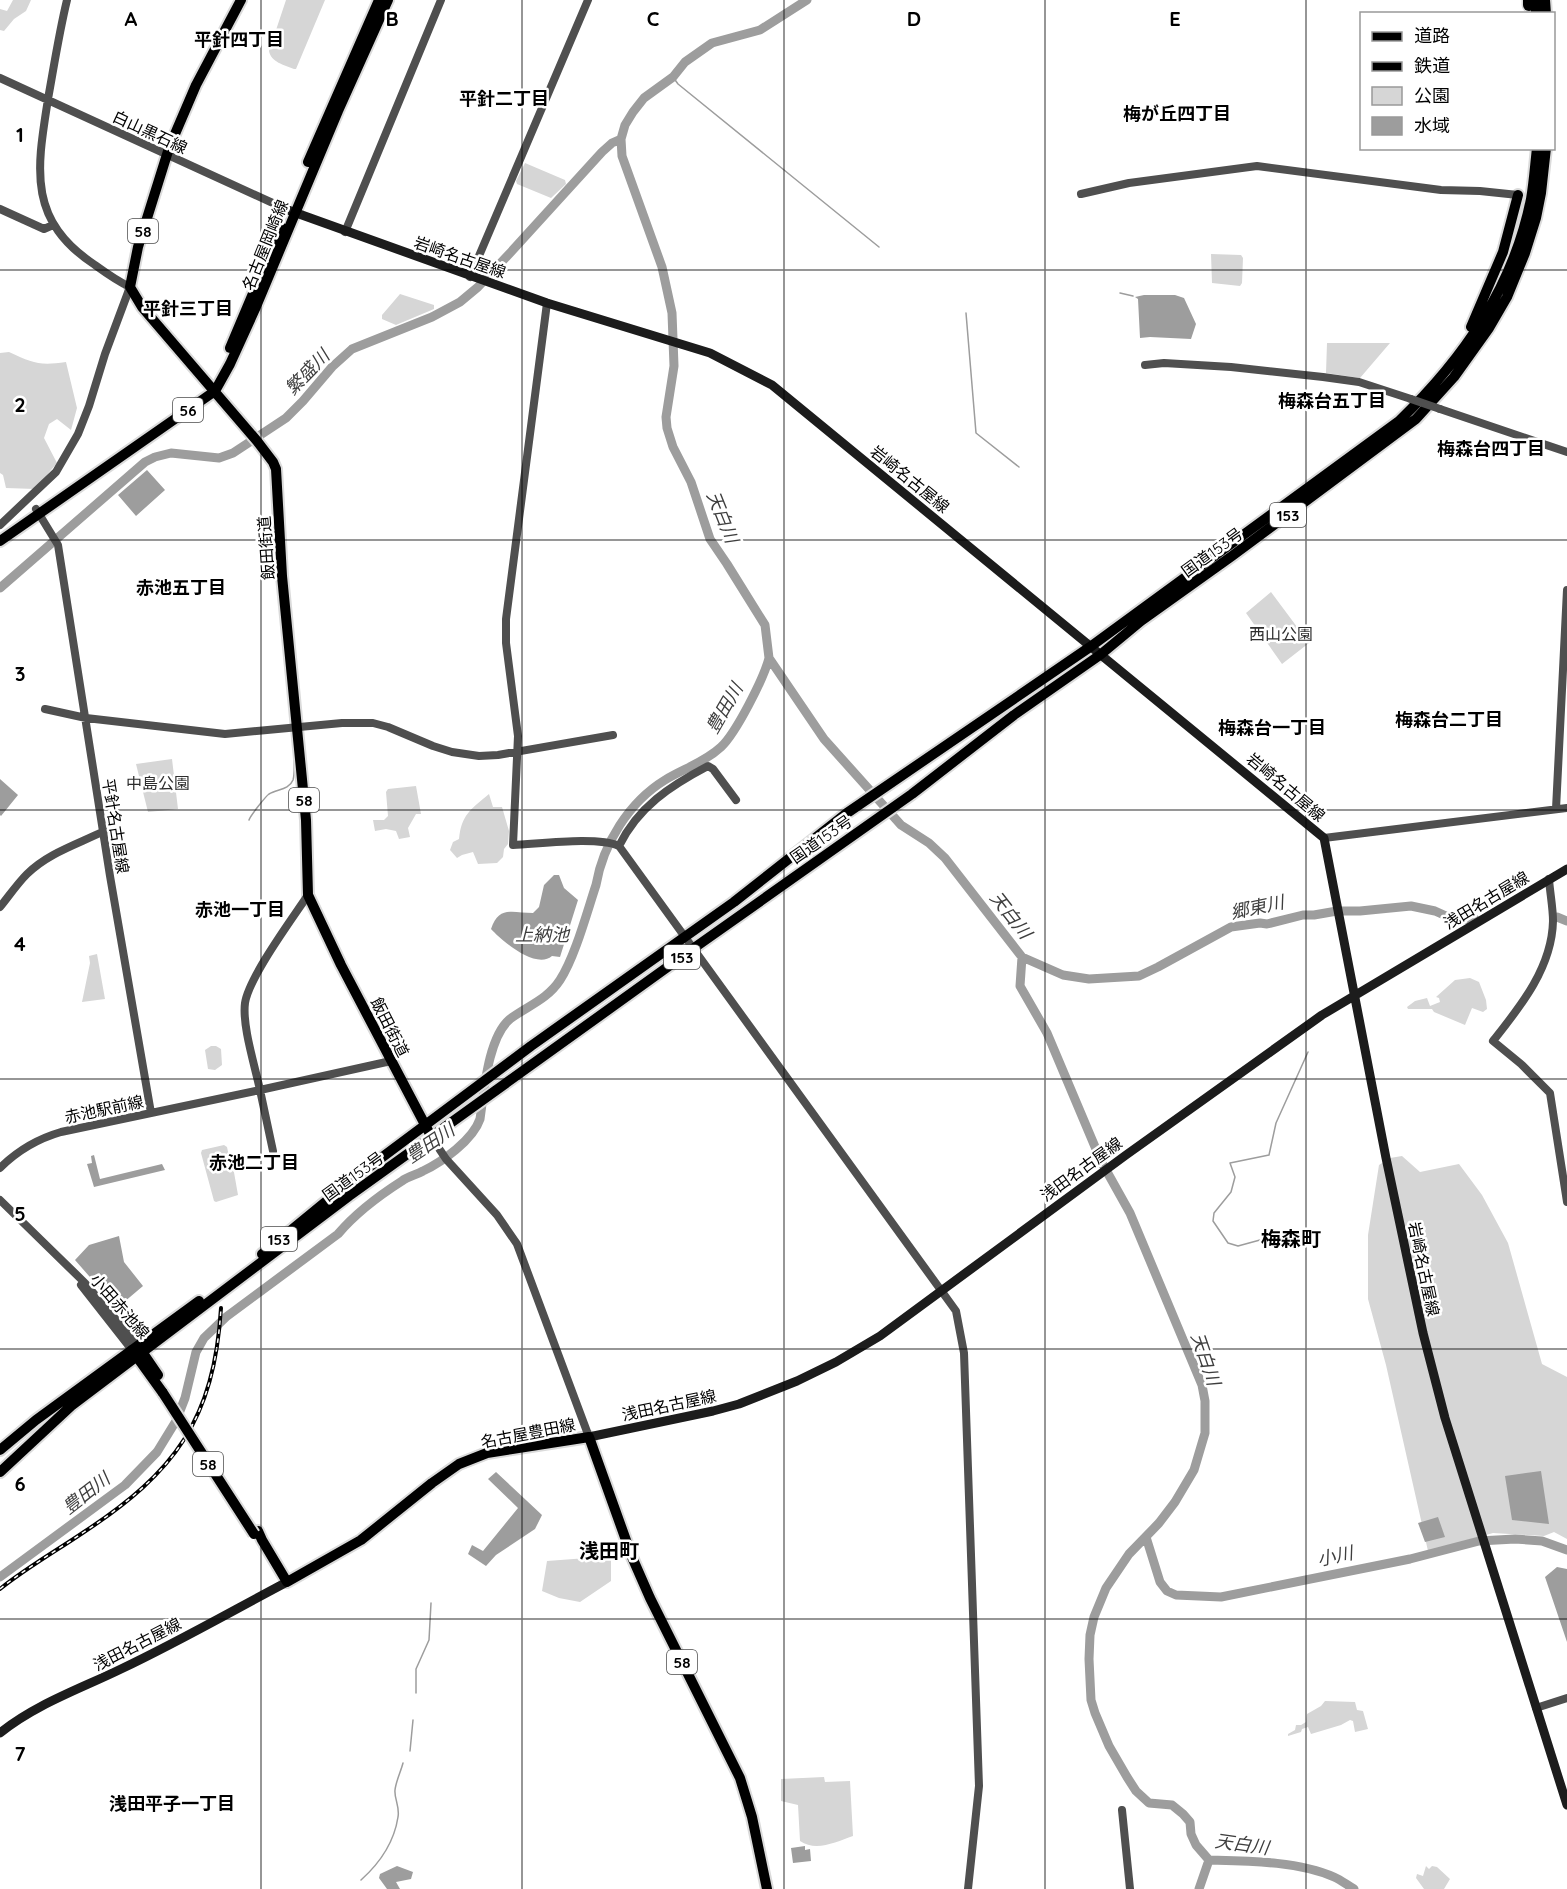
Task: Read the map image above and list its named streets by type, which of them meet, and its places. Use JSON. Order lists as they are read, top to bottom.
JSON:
{
  "streets": {
    "main road": [
      "58",
      "名古屋岡崎線",
      "岩崎名古屋線",
      "56",
      "153",
      "飯田街道",
      "国道153号",
      "浅田名古屋線",
      "名古屋豊田線"
    ],
    "street": [
      "白山黒石線",
      "平針名古屋線",
      "赤池駅前線",
      "小田赤池線"
    ]
  },
  "crossings": [
    ["白山黒石線", "58"],
    ["白山黒石線", "名古屋岡崎線"],
    ["白山黒石線", "岩崎名古屋線"],
    ["58", "飯田街道"],
    ["58", "国道153号"],
    ["58", "浅田名古屋線"],
    ["58", "小田赤池線"],
    ["58", "名古屋豊田線"],
    ["名古屋岡崎線", "岩崎名古屋線"],
    ["名古屋岡崎線", "飯田街道"],
    ["名古屋岡崎線", "平針名古屋線"],
    ["岩崎名古屋線", "国道153号"],
    ["岩崎名古屋線", "浅田名古屋線"],
    ["飯田街道", "国道153号"],
    ["飯田街道", "赤池駅前線"],
    ["国道153号", "小田赤池線"],
    ["平針名古屋線", "赤池駅前線"],
    ["浅田名古屋線", "名古屋豊田線"]
  ],
  "districts": [
    "平針四丁目",
    "平針二丁目",
    "梅が丘四丁目",
    "平針三丁目",
    "梅森台五丁目",
    "梅森台四丁目",
    "赤池五丁目",
    "梅森台二丁目",
    "梅森台一丁目",
    "赤池一丁目",
    "赤池二丁目",
    "梅森町",
    "浅田町",
    "浅田平子一丁目"
  ],
  "water": [
    "繁盛川",
    "天白川",
    "豊田川",
    "郷東川",
    "上納池",
    "小川"
  ],
  "parks": ["西山公園", "中島公園"],
  "legend": [
    "道路",
    "鉄道",
    "公園",
    "水域"
  ],
  "grid": {
    "columns": [
      "A",
      "B",
      "C",
      "D",
      "E"
    ],
    "rows": [
      "1",
      "2",
      "3",
      "4",
      "5",
      "6",
      "7"
    ]
  }
}
